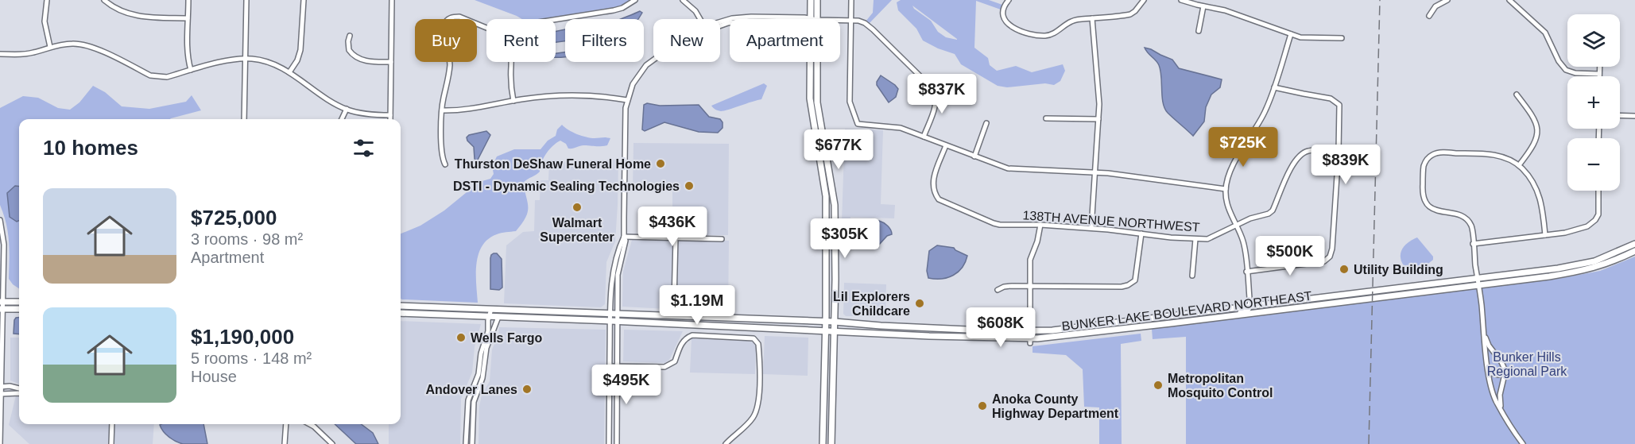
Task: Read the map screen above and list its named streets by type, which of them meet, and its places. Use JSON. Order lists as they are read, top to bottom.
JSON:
{
  "streets": {
    "main road": ["BUNKER LAKE BOULEVARD NORTHEAST"],
    "street": ["138TH AVENUE NORTHWEST"]
  },
  "parks": ["Bunker Hills Regional Park"],
  "places": [
    "Thurston DeShaw Funeral Home",
    "DSTI - Dynamic Sealing Technologies",
    "Walmart Supercenter",
    "Utility Building",
    "Lil Explorers Childcare",
    "Wells Fargo",
    "Metropolitan Mosquito Control",
    "Andover Lanes",
    "Anoka County Highway Department"
  ],
  "page": {
    "map_buttons": ["+", "−"],
    "chip": [
      "Buy",
      "Rent",
      "Filters",
      "New",
      "Apartment"
    ],
    "price": [
      "$837K",
      "$725K",
      "$677K",
      "$839K",
      "$436K",
      "$305K",
      "$500K",
      "$1.19M",
      "$608K",
      "$495K"
    ],
    "heading": "10 homes",
    "list": [
      {
        "name": "$725,000",
        "note": "3 rooms · 98 m² · Apartment"
      },
      {
        "name": "$1,190,000",
        "note": "5 rooms · 148 m² · House"
      }
    ]
  }
}
